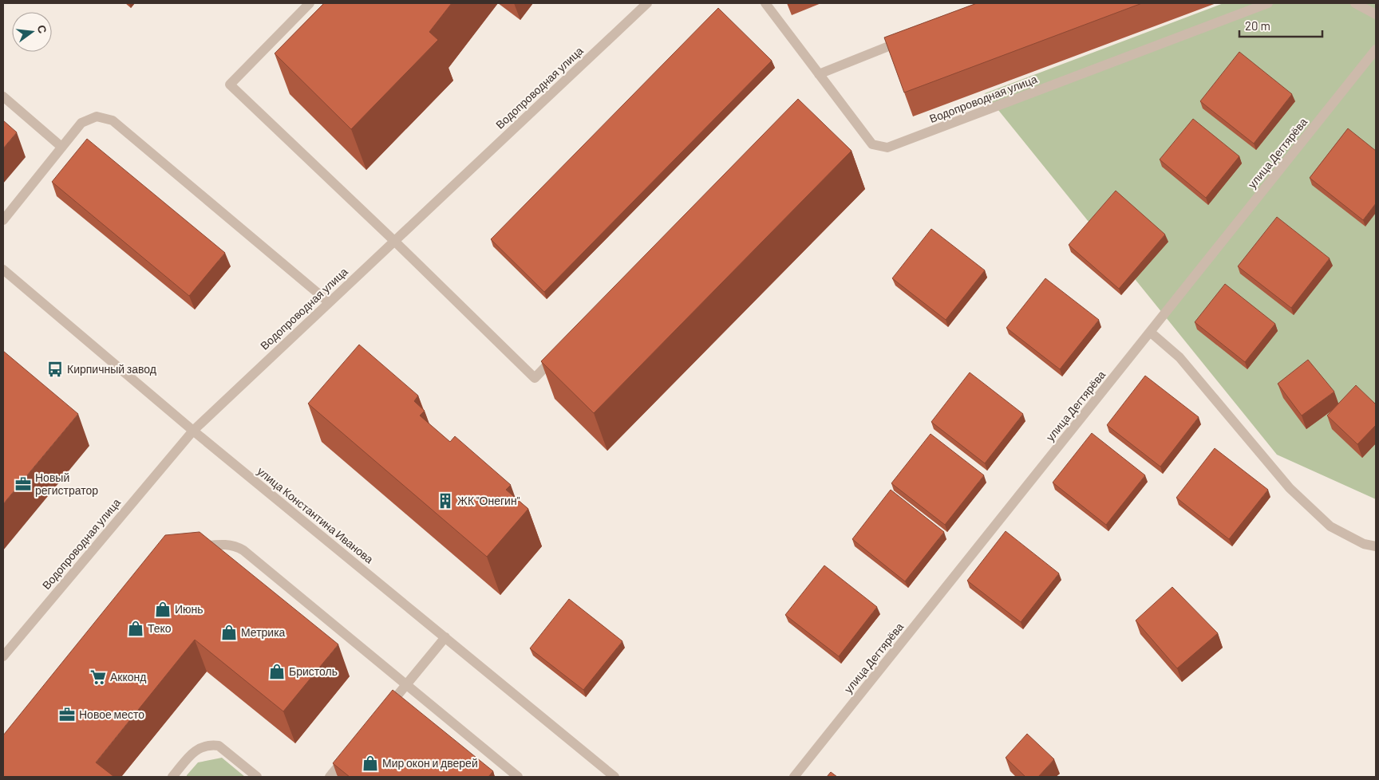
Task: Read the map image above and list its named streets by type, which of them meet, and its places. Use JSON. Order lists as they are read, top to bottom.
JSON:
{
  "streets": {
    "street": ["Водопроводная улица", "улица Дегтярёва", "улица Константина Иванова"]
  },
  "crossings": [
    ["Водопроводная улица", "улица Константина Иванова"]
  ],
  "places": {
    "bus stop": ["Кирпичный завод"],
    "office": ["Новый регистратор", "Новое место"],
    "building": ["ЖК \"Онегин\""],
    "shop": [
      "Июнь",
      "Теко",
      "Метрика",
      "Бристоль",
      "Мир окон и дверей"
    ],
    "supermarket": ["Акконд"]
  },
  "scale_bar": "20 m",
  "north": "right"
}
